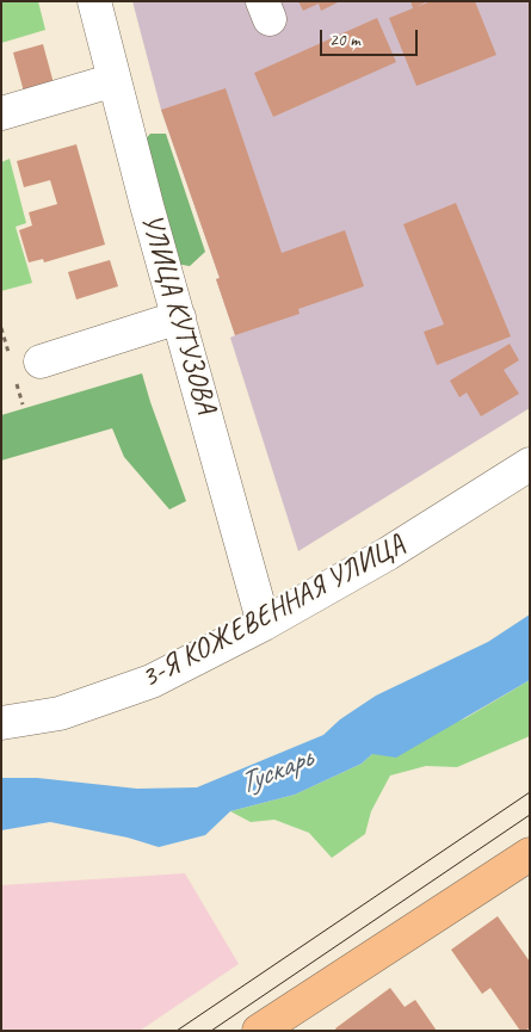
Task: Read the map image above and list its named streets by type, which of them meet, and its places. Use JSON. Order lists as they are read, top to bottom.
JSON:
{
  "streets": {
    "street": ["УЛИЦА КУТУЗОВА", "3-Я КОЖЕВЕННАЯ УЛИЦА"]
  },
  "crossings": [
    ["УЛИЦА КУТУЗОВА", "3-Я КОЖЕВЕННАЯ УЛИЦА"]
  ],
  "water": ["Тускарь"],
  "scale_bar": "20 m"
}
